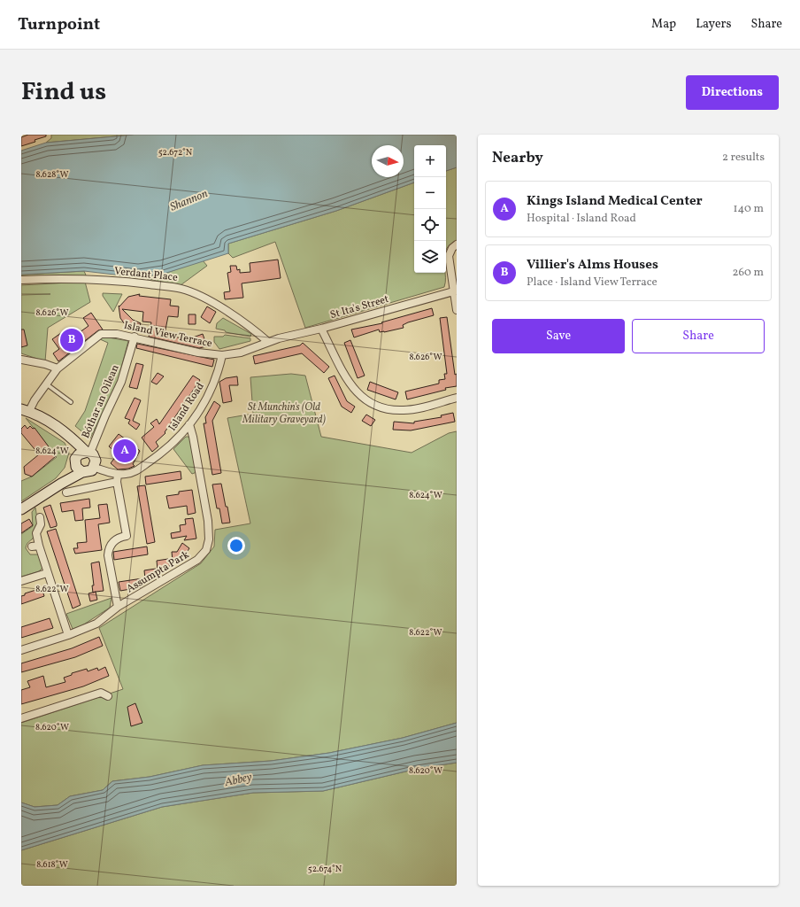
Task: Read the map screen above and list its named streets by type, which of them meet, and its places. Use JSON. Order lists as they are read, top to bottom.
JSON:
{
  "streets": {
    "street": [
      "Verdant Place",
      "St Ita's Street",
      "Island View Terrace",
      "Bóthar an Oilean",
      "Island Road",
      "Assumpta Park"
    ]
  },
  "crossings": [
    ["Verdant Place", "St Ita's Street"],
    ["Island View Terrace", "Bóthar an Oilean"],
    ["Island View Terrace", "Island Road"],
    ["Bóthar an Oilean", "Island Road"],
    ["Island Road", "Assumpta Park"]
  ],
  "water": ["Shannon", "Abbey"],
  "parks": ["St Munchin's (Old Military Graveyard)"],
  "north": "right",
  "page": {
    "header": "Turnpoint",
    "nav": ["Map", "Layers", "Share"],
    "title": "Find us",
    "buttons": [
      "Directions",
      ["Save", "Share"]
    ],
    "heading": ["Nearby", "2 results"],
    "map_buttons": ["+", "−"],
    "list": [
      {
        "mark": "A",
        "name": "Kings Island Medical Center",
        "note": "Hospital · Island Road",
        "value": "140 m"
      },
      {
        "mark": "B",
        "name": "Villier's Alms Houses",
        "note": "Place · Island View Terrace",
        "value": "260 m"
      }
    ],
    "pins": ["B", "A"]
  },
  "coordinates": [
    "52.672°N",
    "8.628°W",
    "8.626°W",
    "8.624°W",
    "8.622°W",
    "8.620°W",
    "8.618°W",
    "52.674°N"
  ]
}
